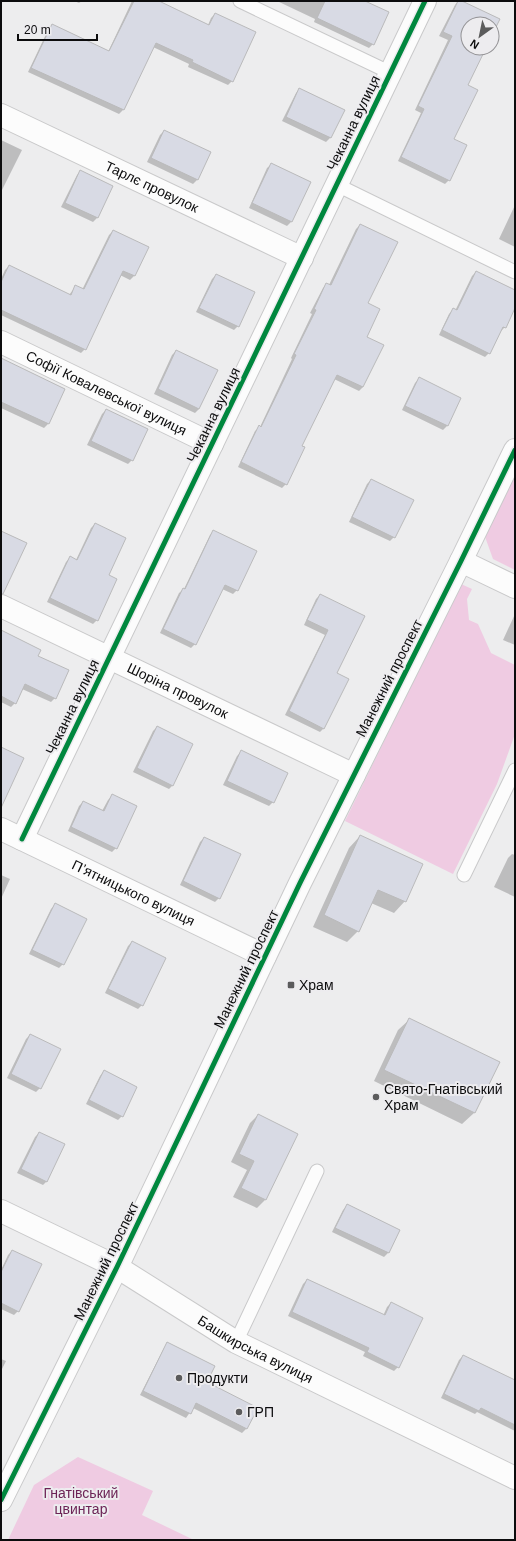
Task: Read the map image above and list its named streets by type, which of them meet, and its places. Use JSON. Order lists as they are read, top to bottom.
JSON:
{
  "streets": {
    "street": [
      "Чеканна вулиця",
      "Тарлє провулок",
      "Софії Ковалевської вулиця",
      "Манежний проспект",
      "Шоріна провулок",
      "П’ятницького вулиця",
      "Башкирська вулиця"
    ]
  },
  "crossings": [
    ["Чеканна вулиця", "Тарлє провулок"],
    ["Чеканна вулиця", "Софії Ковалевської вулиця"],
    ["Чеканна вулиця", "Шоріна провулок"],
    ["Чеканна вулиця", "П’ятницького вулиця"],
    ["Манежний проспект", "Шоріна провулок"],
    ["Манежний проспект", "П’ятницького вулиця"],
    ["Манежний проспект", "Башкирська вулиця"]
  ],
  "parks": ["Гнатівський цвинтар"],
  "places": {
    "transit": ["Храм"],
    "other": ["Свято-Гнатівський Храм", "Продукти", "ГРП"]
  },
  "scale_bar": "20 m",
  "north": "bottom left"
}
